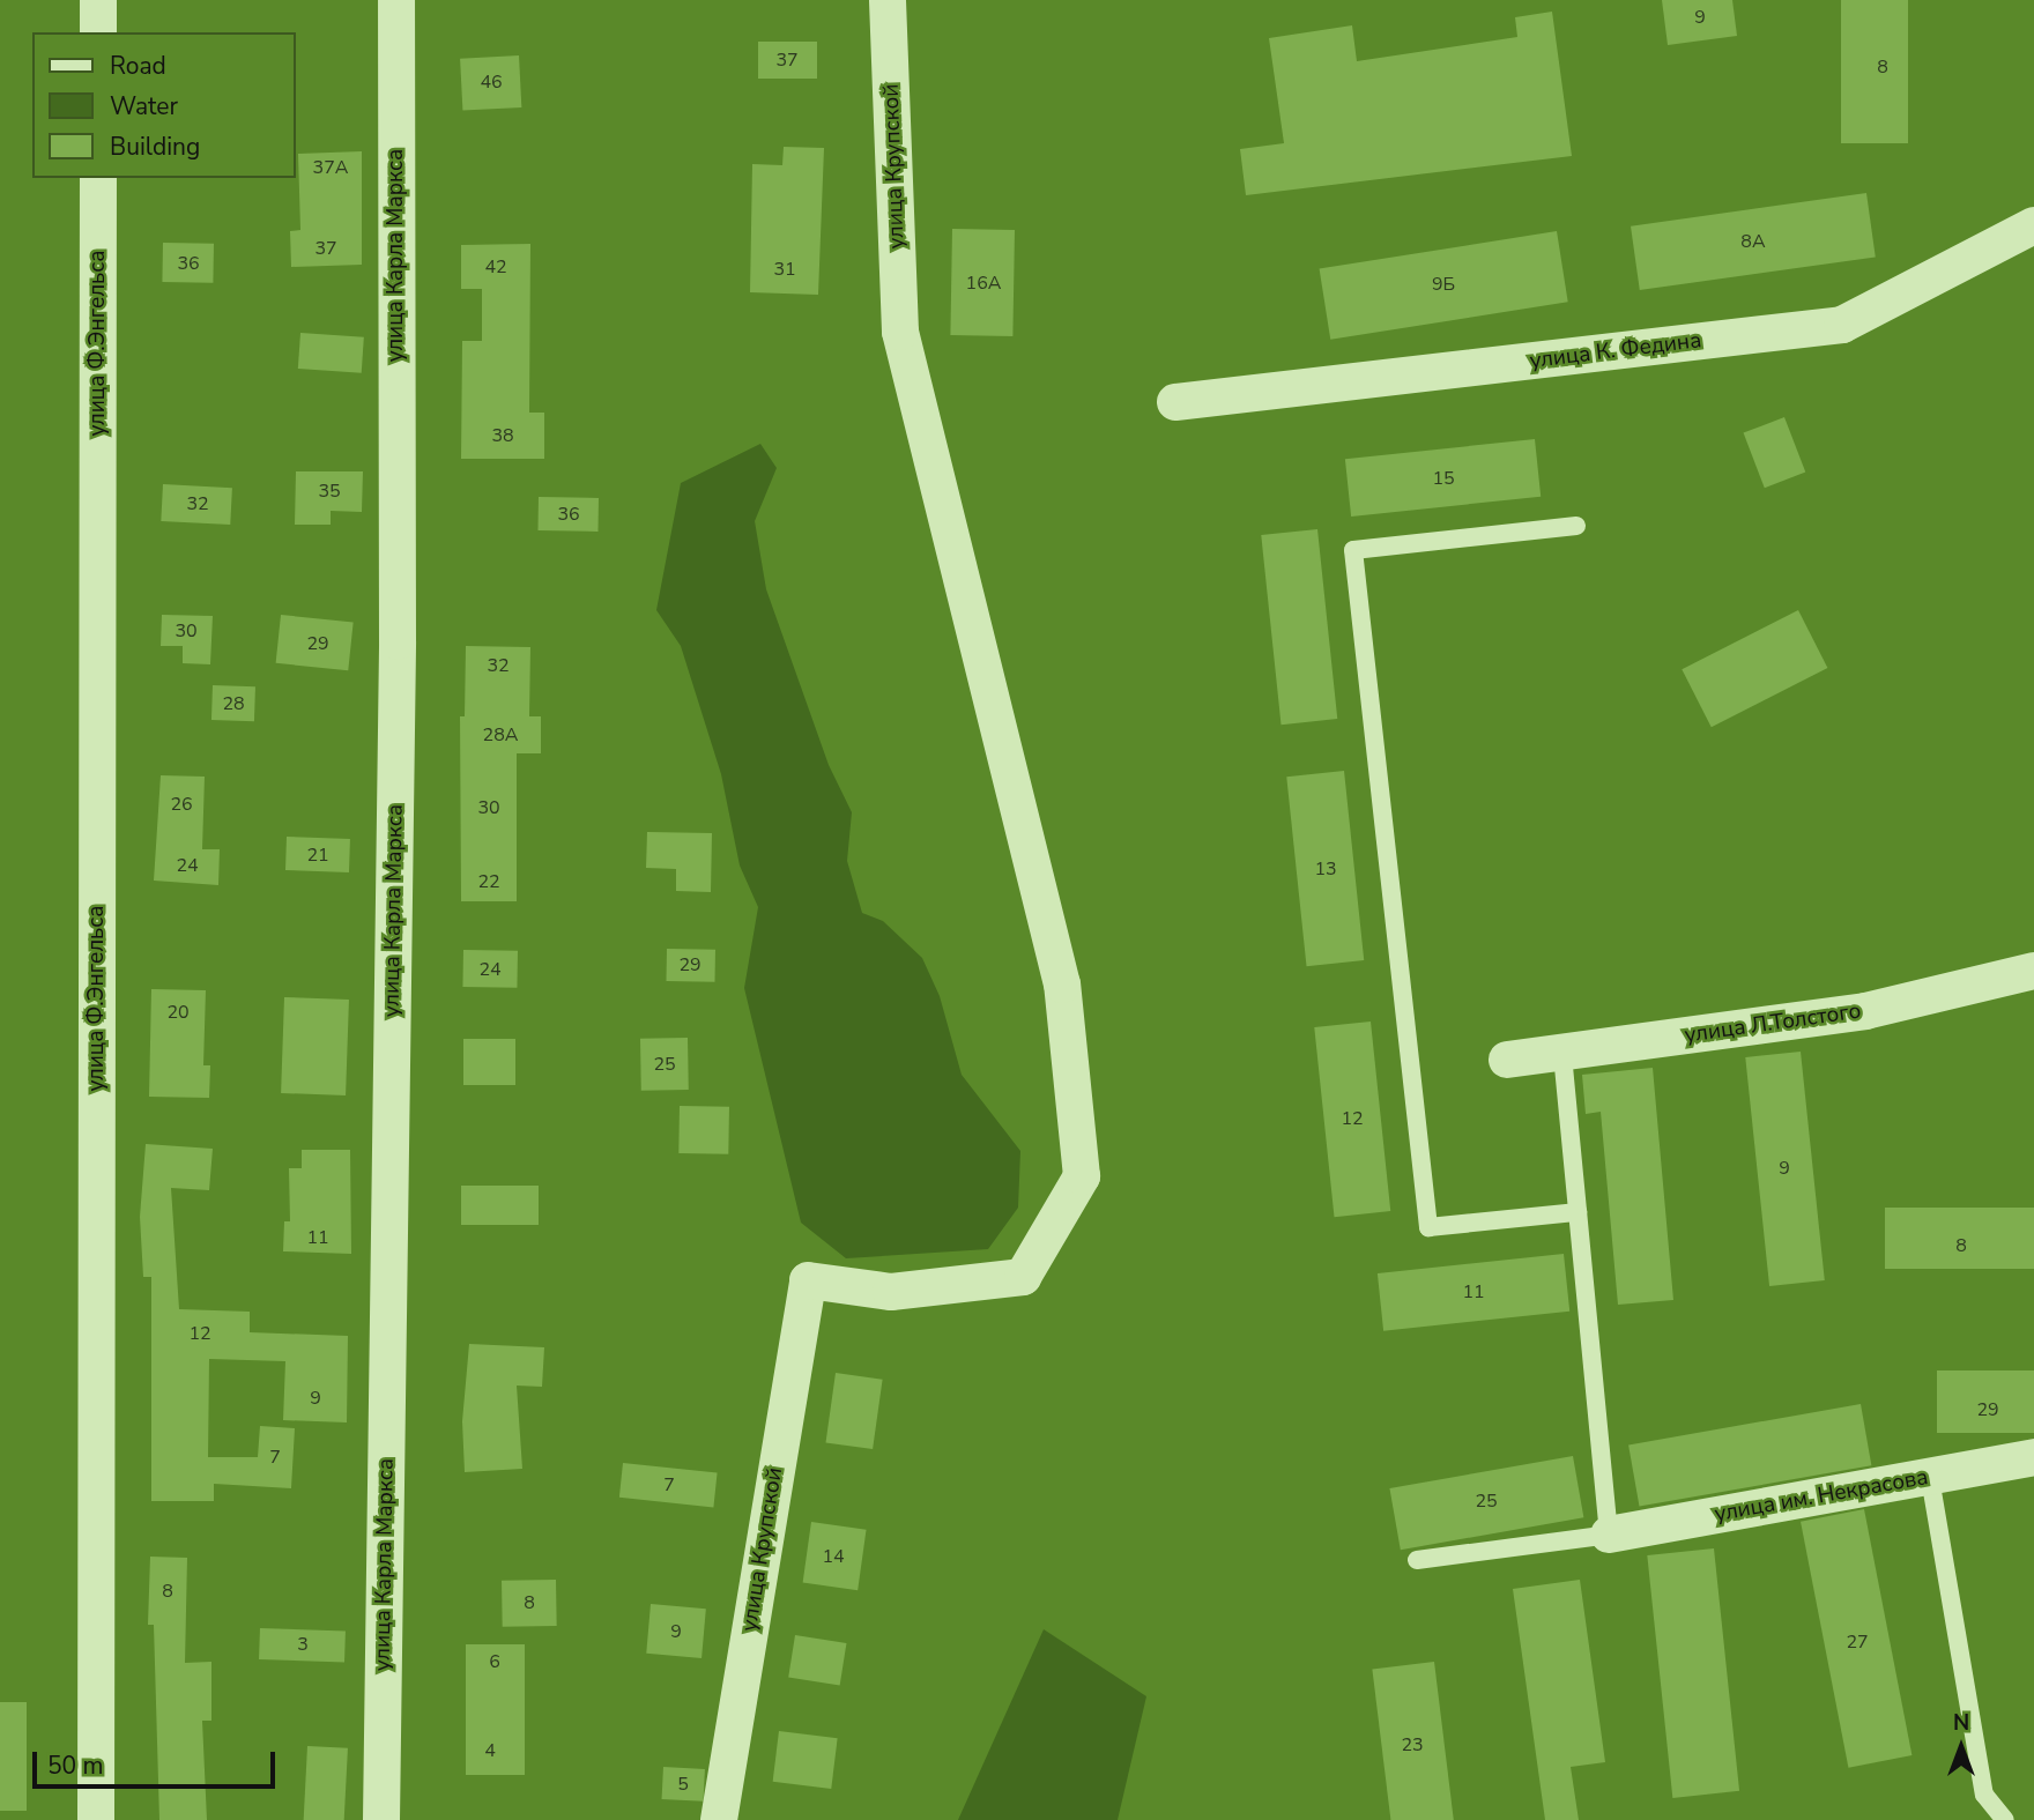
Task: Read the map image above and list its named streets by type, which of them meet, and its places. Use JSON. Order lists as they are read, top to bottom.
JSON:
{
  "streets": {
    "street": [
      "улица Крупской",
      "улица Карла Маркса",
      "улица Ф.Энгельса",
      "улица К. Федина",
      "улица Л.Толстого",
      "улица им. Некрасова"
    ]
  },
  "house_numbers": [
    "9",
    "37",
    "8",
    "46",
    "37А",
    "8А",
    "37",
    "36",
    "42",
    "31",
    "16А",
    "9Б",
    "38",
    "15",
    "35",
    "32",
    "36",
    "30",
    "29",
    "32",
    "28",
    "28А",
    "26",
    "30",
    "21",
    "24",
    "13",
    "22",
    "29",
    "24",
    "20",
    "25",
    "12",
    "9",
    "11",
    "8",
    "11",
    "12",
    "9",
    "29",
    "7",
    "7",
    "25",
    "14",
    "8",
    "8",
    "9",
    "27",
    "3",
    "6",
    "23",
    "4",
    "5"
  ],
  "legend": ["Road", "Water", "Building"],
  "scale_bar": "50 m",
  "north": "top"
}
